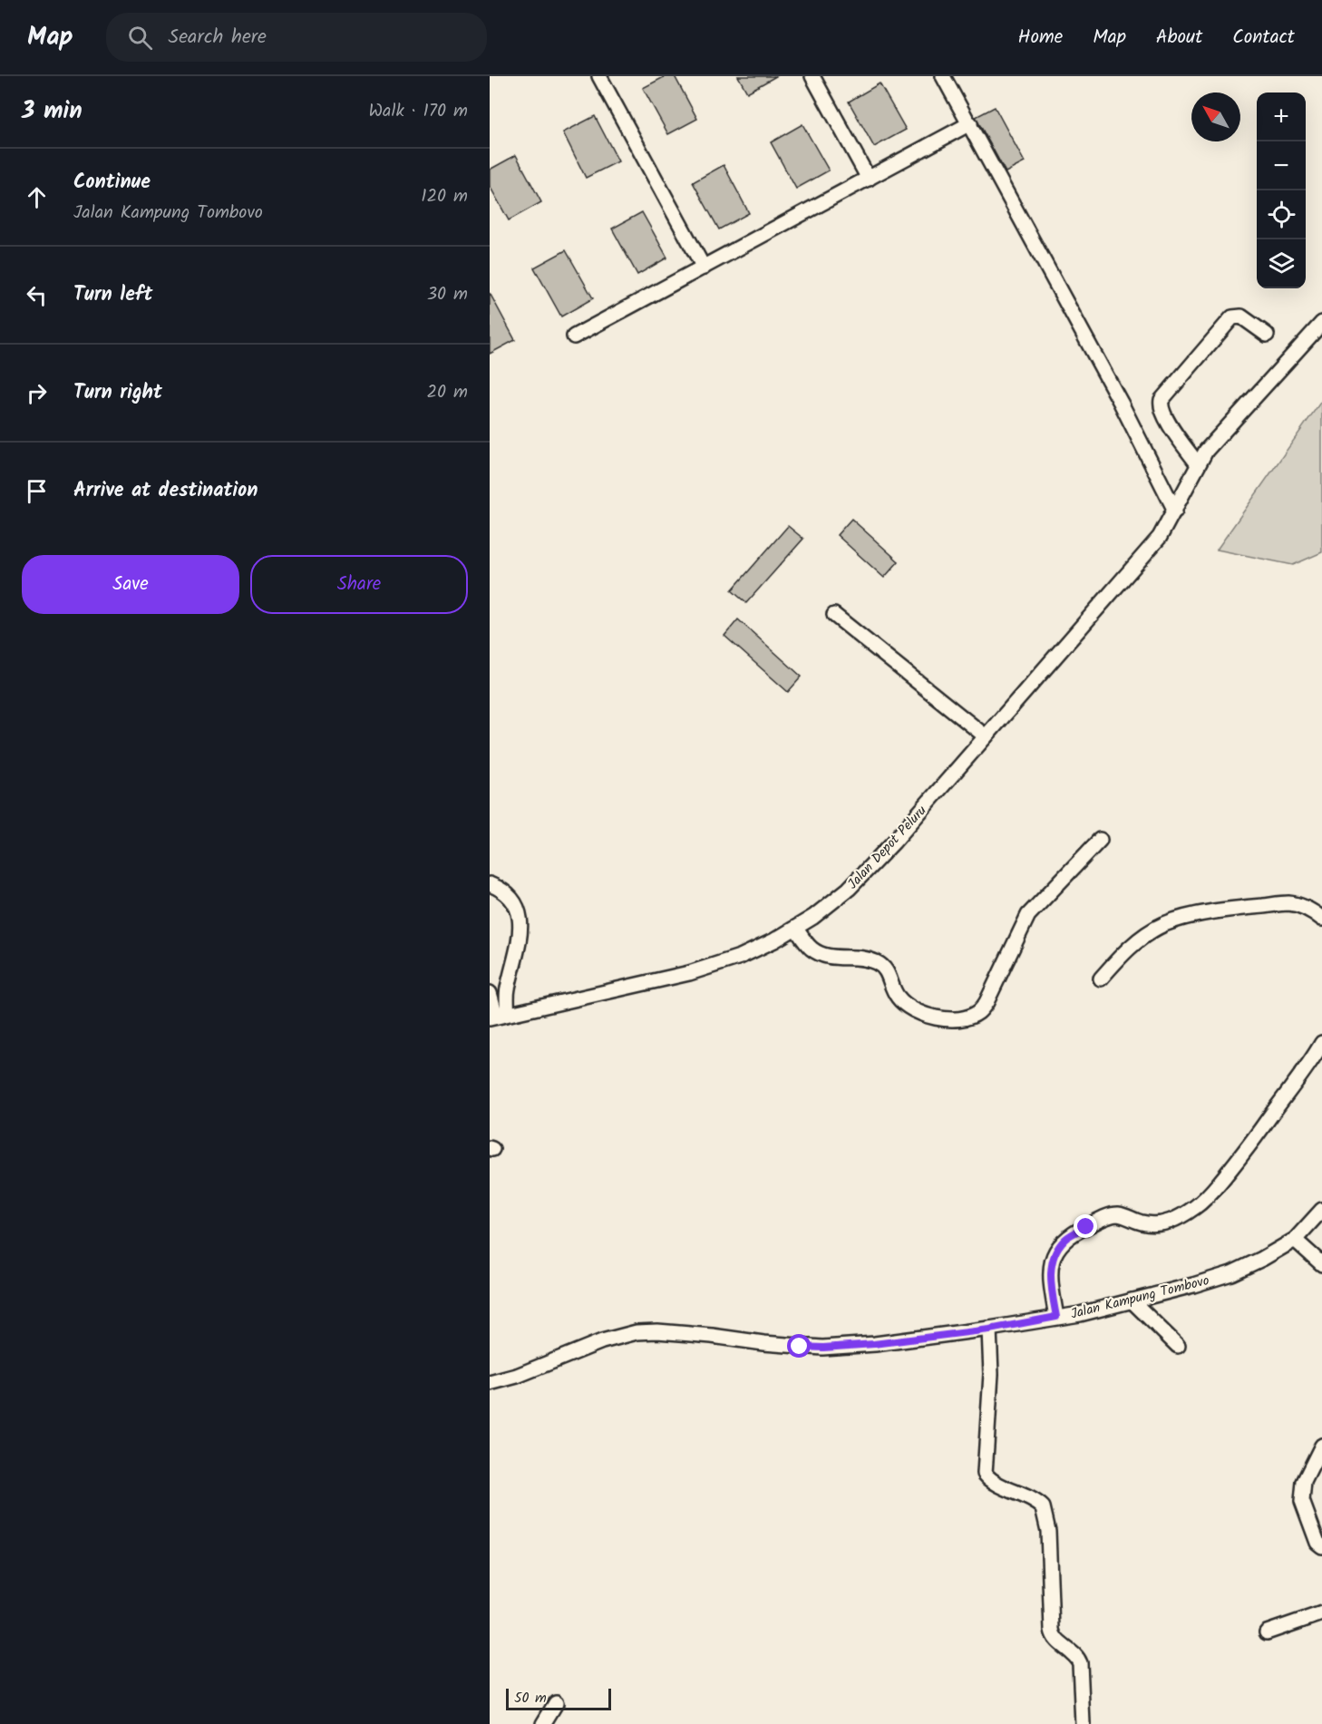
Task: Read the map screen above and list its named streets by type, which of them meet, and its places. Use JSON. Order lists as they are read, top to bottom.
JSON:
{
  "streets": {
    "street": ["Jalan Depot Peluru", "Jalan Kampung Tombovo"]
  },
  "scale_bar": "50 m",
  "north": "top left",
  "page": {
    "header": "Map",
    "search": "Search here",
    "nav": [
      "Home",
      "Map",
      "About",
      "Contact"
    ],
    "heading": ["3 min", "Walk · 170 m"],
    "map_buttons": ["+", "−"],
    "list": [
      ["Continue", "Jalan Kampung Tombovo", "120 m"],
      ["Turn left", "30 m"],
      ["Turn right", "20 m"],
      "Arrive at destination"
    ],
    "buttons": ["Save", "Share"],
    "scale": "50 m"
  }
}
